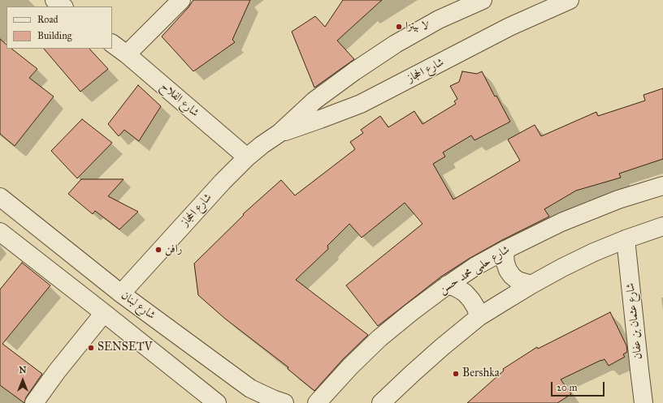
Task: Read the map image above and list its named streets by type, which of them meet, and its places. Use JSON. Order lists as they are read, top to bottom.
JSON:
{
  "streets": {
    "street": [
      "شارع الحجاز",
      "شارع الفلاح",
      "شارع حلمى محمد حسن",
      "شارع لبنان",
      "شارع عثمان بن عفان"
    ]
  },
  "crossings": [
    ["شارع الحجاز", "شارع الفلاح"],
    ["شارع الحجاز", "شارع لبنان"]
  ],
  "places": [
    "لا بيترا",
    "رافن",
    "SENSETV",
    "Bershka"
  ],
  "legend": ["Road", "Building"],
  "scale_bar": "20 m",
  "north": "top"
}
